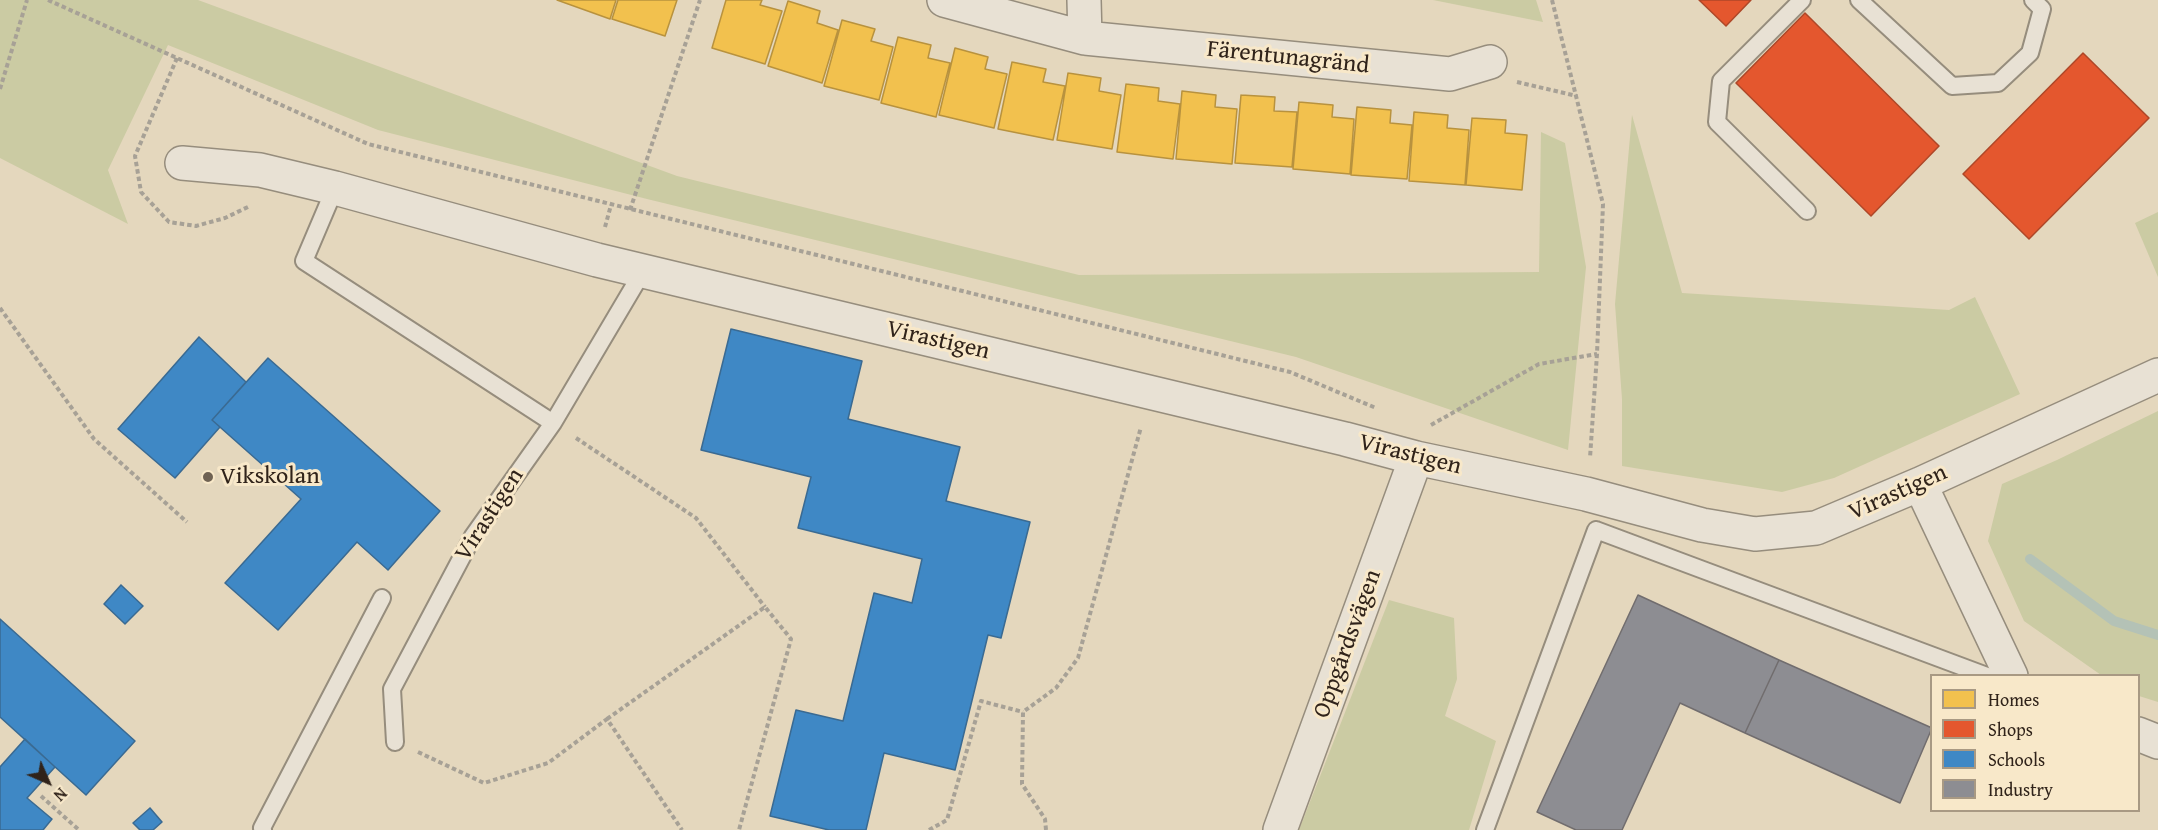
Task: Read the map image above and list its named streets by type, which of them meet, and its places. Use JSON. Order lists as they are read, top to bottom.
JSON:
{
  "streets": {
    "street": ["Färentunagränd", "Virastigen", "Oppgårdsvägen"]
  },
  "crossings": [
    ["Virastigen", "Oppgårdsvägen"]
  ],
  "places": ["Vikskolan"],
  "legend": [
    "Homes",
    "Shops",
    "Schools",
    "Industry"
  ],
  "north": "bottom right"
}
